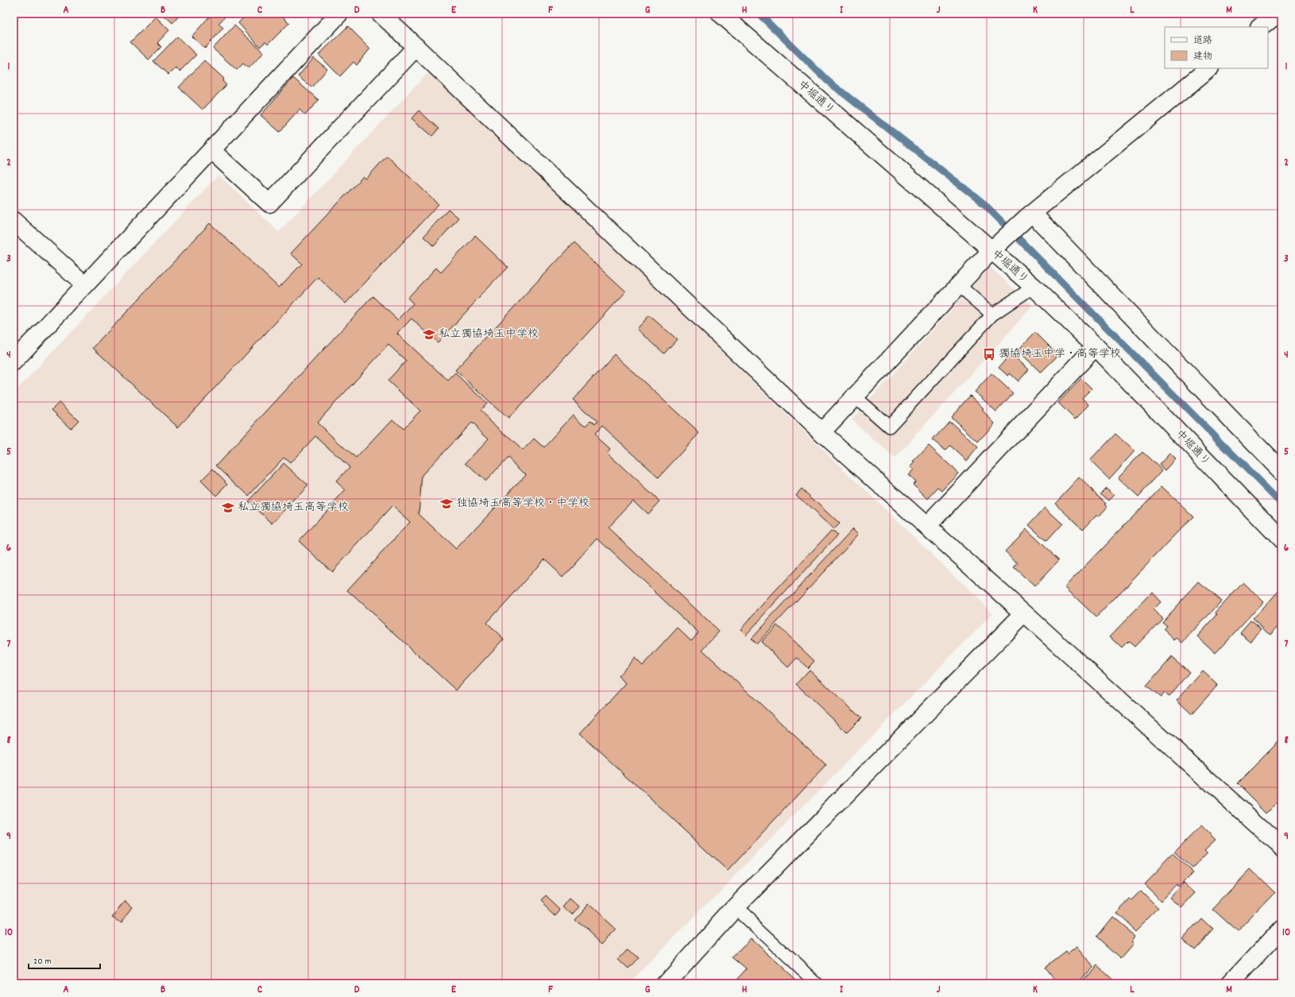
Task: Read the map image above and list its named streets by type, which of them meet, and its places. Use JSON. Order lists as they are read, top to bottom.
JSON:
{
  "streets": {
    "street": ["中堀通り"]
  },
  "places": {
    "school or university": ["私立獨協埼玉中学校", "独協埼玉高等学校・中学校", "私立獨協埼玉高等学校"],
    "bus stop": ["獨協埼玉中学・高等学校"]
  },
  "legend": ["道路", "建物"],
  "scale_bar": "20 m",
  "grid": {
    "columns": [
      "A",
      "B",
      "C",
      "D",
      "E",
      "F",
      "G",
      "H",
      "I",
      "J",
      "K",
      "L",
      "M"
    ],
    "rows": [
      "1",
      "2",
      "3",
      "4",
      "5",
      "6",
      "7",
      "8",
      "9",
      "10"
    ]
  }
}
